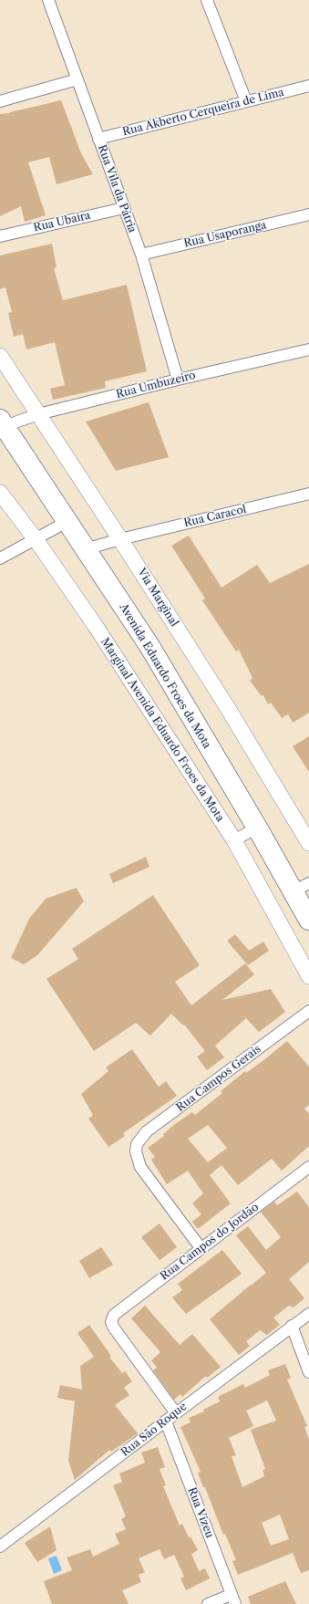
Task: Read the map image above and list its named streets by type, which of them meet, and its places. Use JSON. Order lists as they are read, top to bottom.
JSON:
{
  "streets": {
    "highway": ["Avenida Eduardo Froes da Mota"],
    "street": [
      "Rua Akberto Cerqueira de Lima",
      "Rua Vila da Pátria",
      "Rua Ubaira",
      "Rua Usaporanga",
      "Rua Umbuzeiro",
      "Rua Caracol",
      "Via Marginal",
      "Marginal Avenida Eduardo Froes da Mota",
      "Rua Campos Gerais",
      "Rua Campos do Jordão",
      "Rua São Roque",
      "Rua Vizeu"
    ]
  },
  "crossings": [
    ["Rua Akberto Cerqueira de Lima", "Rua Vila da Pátria"],
    ["Rua Vila da Pátria", "Rua Ubaira"],
    ["Rua Vila da Pátria", "Rua Usaporanga"],
    ["Rua Vila da Pátria", "Rua Umbuzeiro"],
    ["Rua Umbuzeiro", "Via Marginal"],
    ["Rua Umbuzeiro", "Avenida Eduardo Froes da Mota"],
    ["Rua Caracol", "Via Marginal"],
    ["Rua Caracol", "Avenida Eduardo Froes da Mota"],
    ["Rua Campos Gerais", "Rua Campos do Jordão"],
    ["Rua Campos do Jordão", "Rua São Roque"],
    ["Rua São Roque", "Rua Vizeu"]
  ]
}
